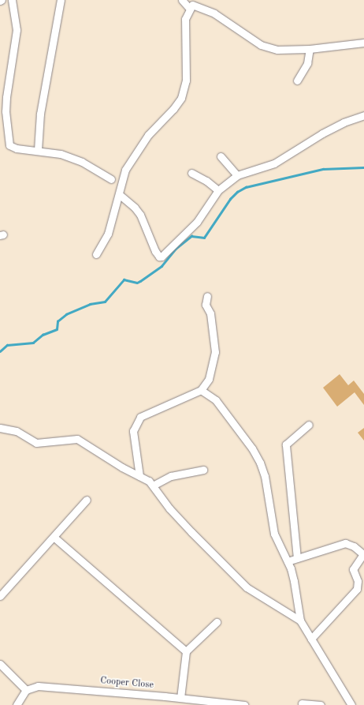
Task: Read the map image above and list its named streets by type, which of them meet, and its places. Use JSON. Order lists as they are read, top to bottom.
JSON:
{
  "streets": {
    "street": ["Cooper Close"]
  }
}
